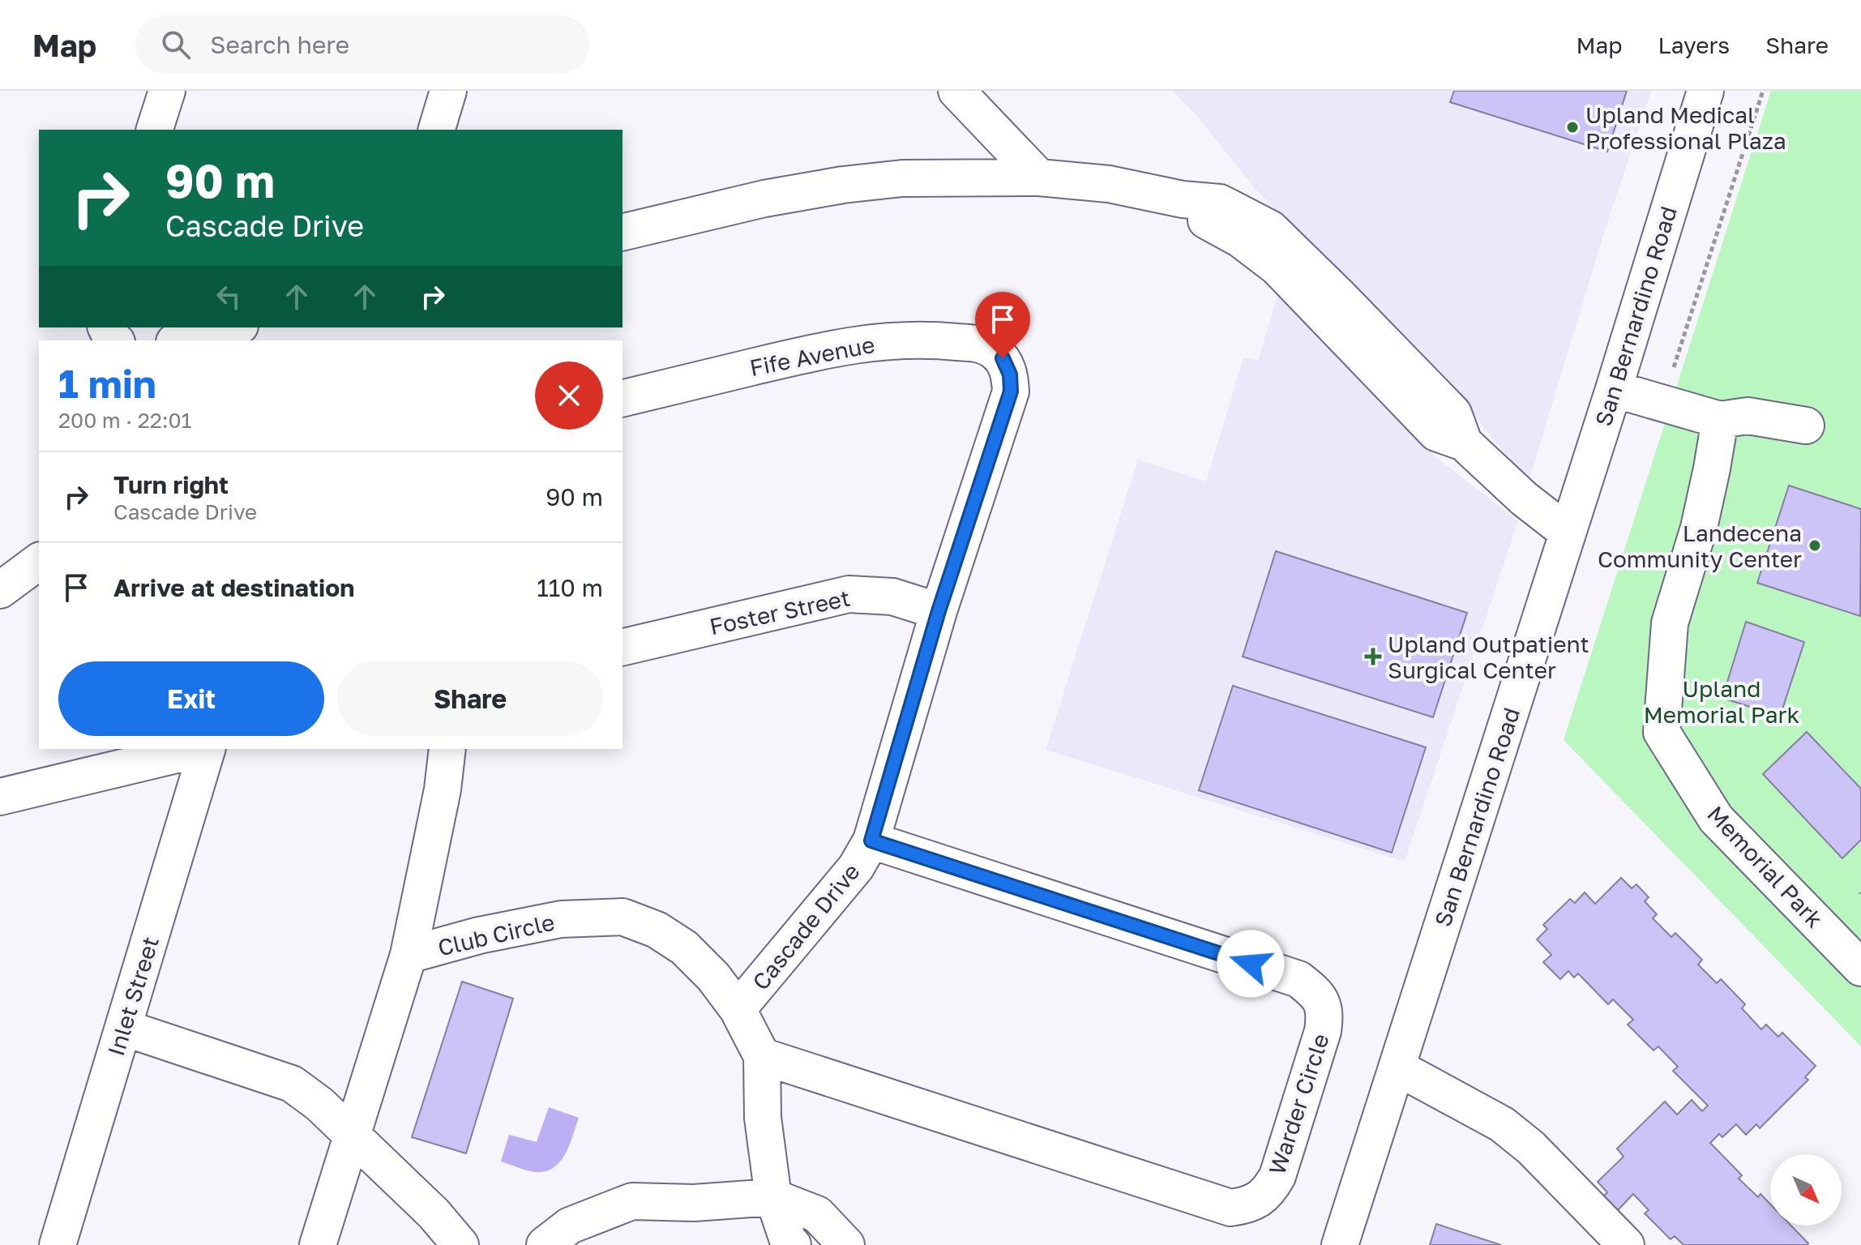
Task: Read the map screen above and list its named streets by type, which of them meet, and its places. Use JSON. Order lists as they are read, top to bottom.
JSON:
{
  "streets": {
    "street": [
      "San Bernardino Road",
      "Fife Avenue",
      "Foster Street",
      "Memorial Park",
      "Cascade Drive",
      "Club Circle",
      "Inlet Street",
      "Warder Circle"
    ]
  },
  "crossings": [
    ["Fife Avenue", "Cascade Drive"],
    ["Foster Street", "Cascade Drive"],
    ["Cascade Drive", "Club Circle"],
    ["Cascade Drive", "Warder Circle"]
  ],
  "parks": ["Upland Memorial Park"],
  "places": {
    "other": ["Upland Medical Professional Plaza", "Landecena Community Center"],
    "health": ["Upland Outpatient Surgical Center"]
  },
  "north": "bottom right",
  "page": {
    "header": "Map",
    "search": "Search here",
    "nav": ["Map", "Layers", "Share"],
    "turn": ["90 m", "Cascade Drive"],
    "heading": ["1 min", "200 m · 22:01"],
    "list": [
      {
        "name": "Turn right",
        "note": "Cascade Drive",
        "value": "90 m"
      },
      {
        "name": "Arrive at destination",
        "value": "110 m"
      }
    ],
    "buttons": ["Exit", "Share"]
  }
}
